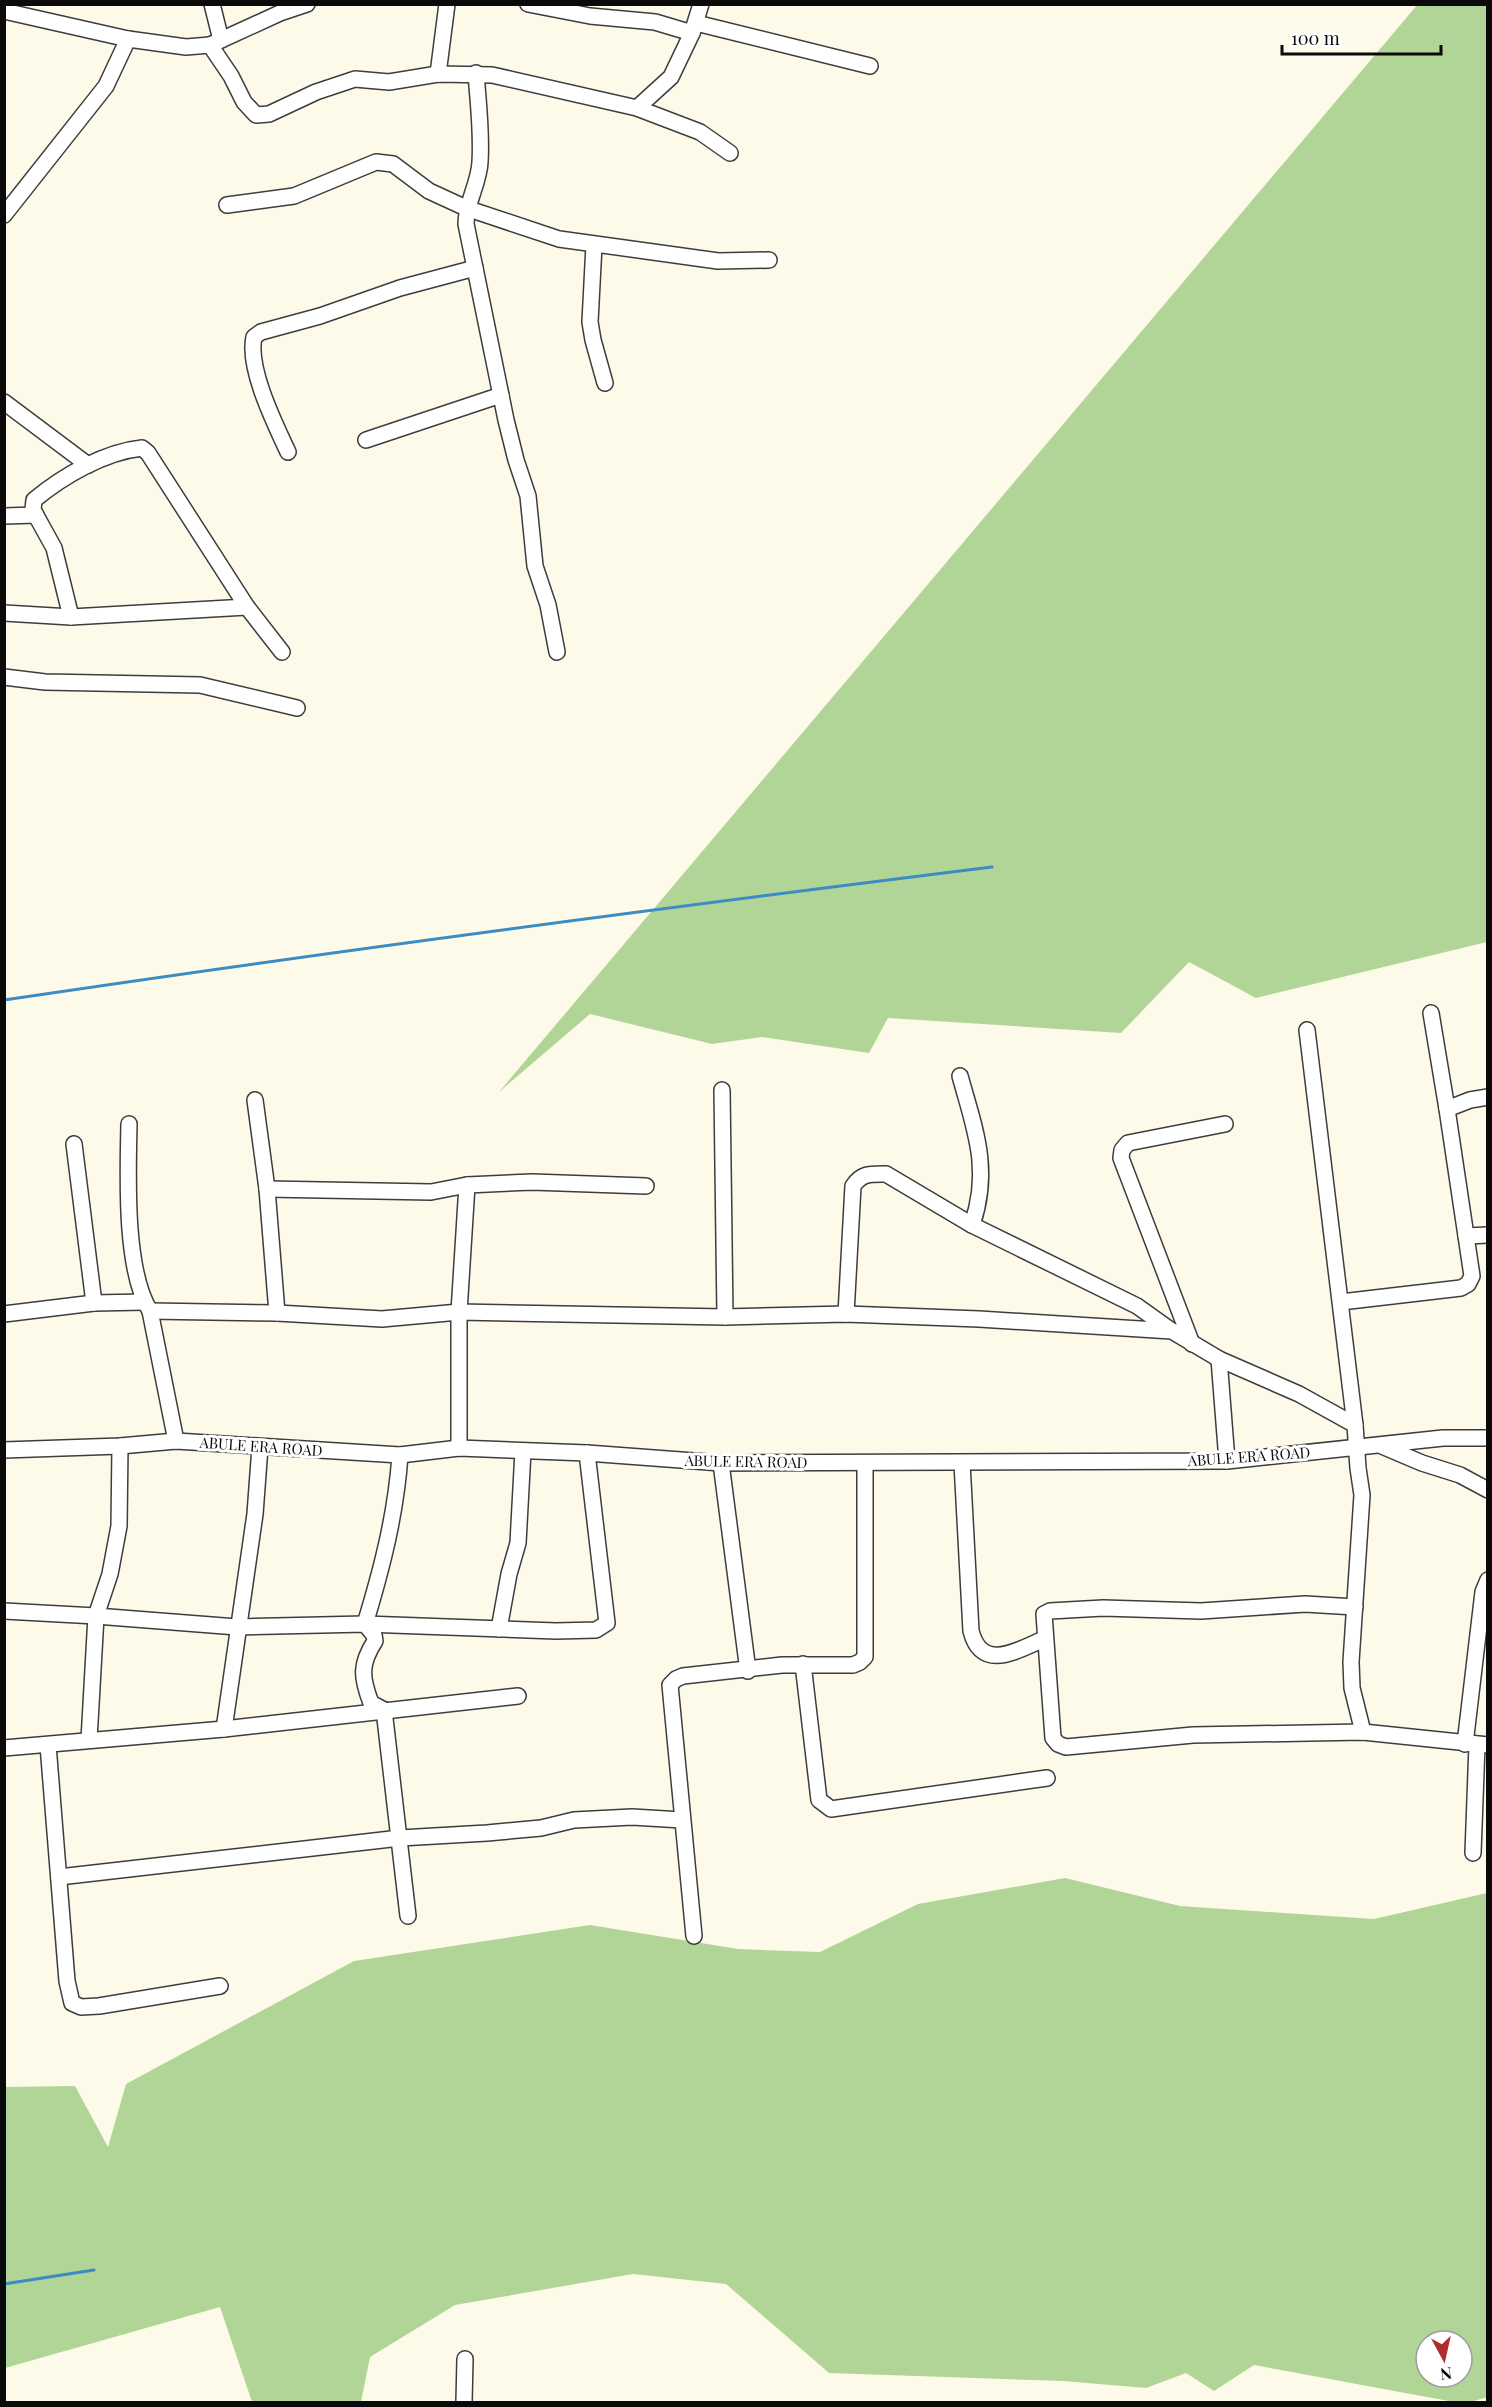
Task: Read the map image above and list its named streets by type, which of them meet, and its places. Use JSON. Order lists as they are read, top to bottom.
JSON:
{
  "streets": {
    "street": ["ABULE ERA ROAD"]
  },
  "scale_bar": "100 m",
  "north": "bottom"
}
